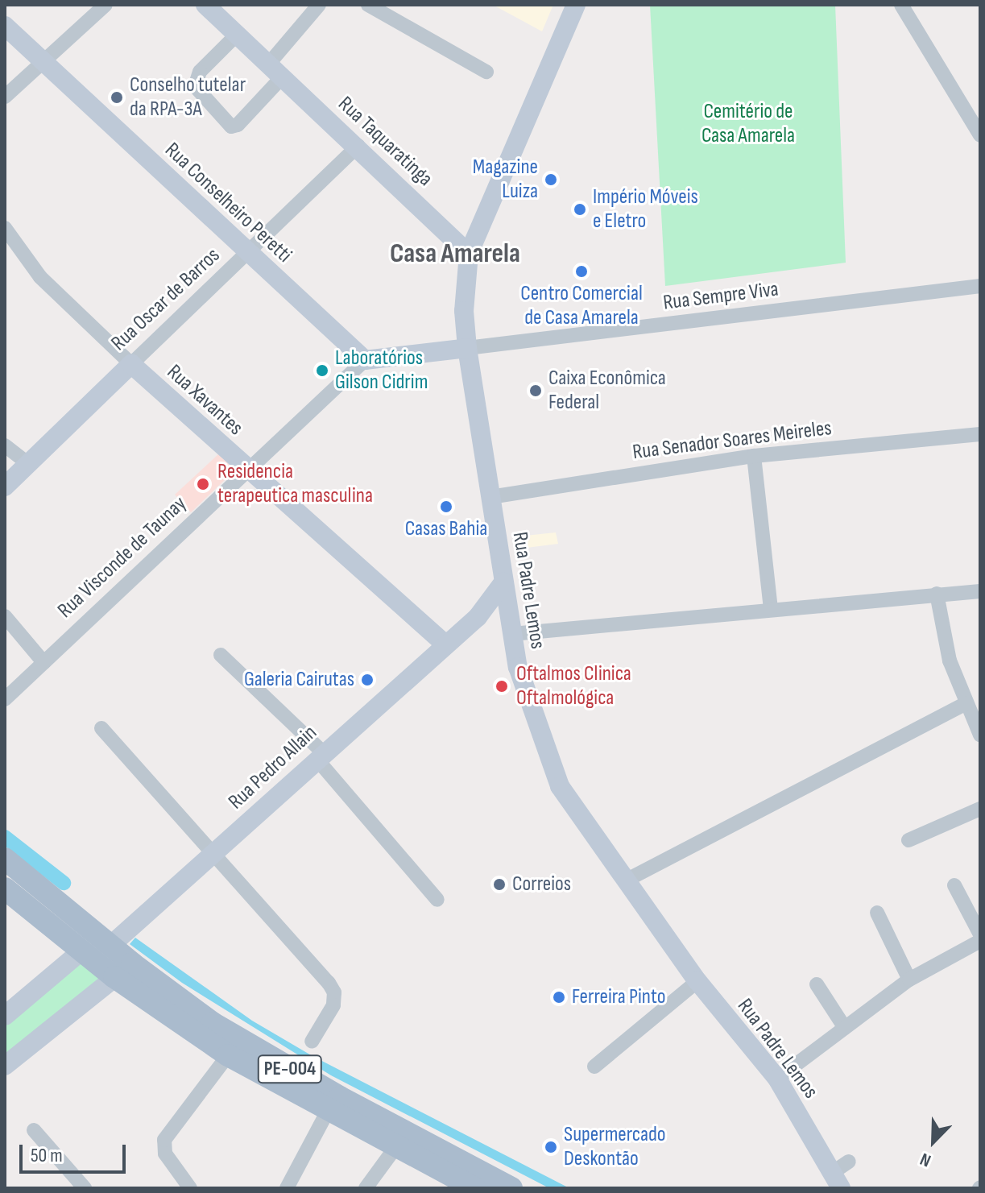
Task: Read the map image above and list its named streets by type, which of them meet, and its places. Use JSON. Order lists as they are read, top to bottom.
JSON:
{
  "streets": {
    "main road": ["PE-004"],
    "street": [
      "Rua Taquaratinga",
      "Rua Conselheiro Peretti",
      "Rua Sempre Viva",
      "Rua Oscar de Barros",
      "Rua Xavantes",
      "Rua Senador Soares Meireles",
      "Rua Visconde de Taunay",
      "Rua Padre Lemos",
      "Rua Pedro Allain"
    ]
  },
  "crossings": [
    ["Rua Taquaratinga", "Rua Oscar de Barros"],
    ["Rua Taquaratinga", "Rua Padre Lemos"],
    ["Rua Conselheiro Peretti", "Rua Oscar de Barros"],
    ["Rua Conselheiro Peretti", "Rua Visconde de Taunay"],
    ["Rua Sempre Viva", "Rua Padre Lemos"],
    ["Rua Oscar de Barros", "Rua Xavantes"],
    ["Rua Xavantes", "Rua Visconde de Taunay"],
    ["Rua Xavantes", "Rua Pedro Allain"],
    ["Rua Senador Soares Meireles", "Rua Padre Lemos"],
    ["Rua Padre Lemos", "Rua Pedro Allain"],
    ["Rua Pedro Allain", "PE-004"]
  ],
  "districts": ["Casa Amarela"],
  "parks": ["Cemitério de Casa Amarela"],
  "places": [
    "Conselho tutelar da RPA-3A",
    "Magazine Luiza",
    "Império Móveis e Eletro",
    "Centro Comercial de Casa Amarela",
    "Laboratórios Gilson Cidrim",
    "Caixa Econômica Federal",
    "Residencia terapeutica masculina",
    "Casas Bahia",
    "Galeria Cairutas",
    "Oftalmos Clinica Oftalmológica",
    "Correios",
    "Ferreira Pinto",
    "Supermercado Deskontão"
  ],
  "scale_bar": "50 m",
  "north": "bottom left"
}
